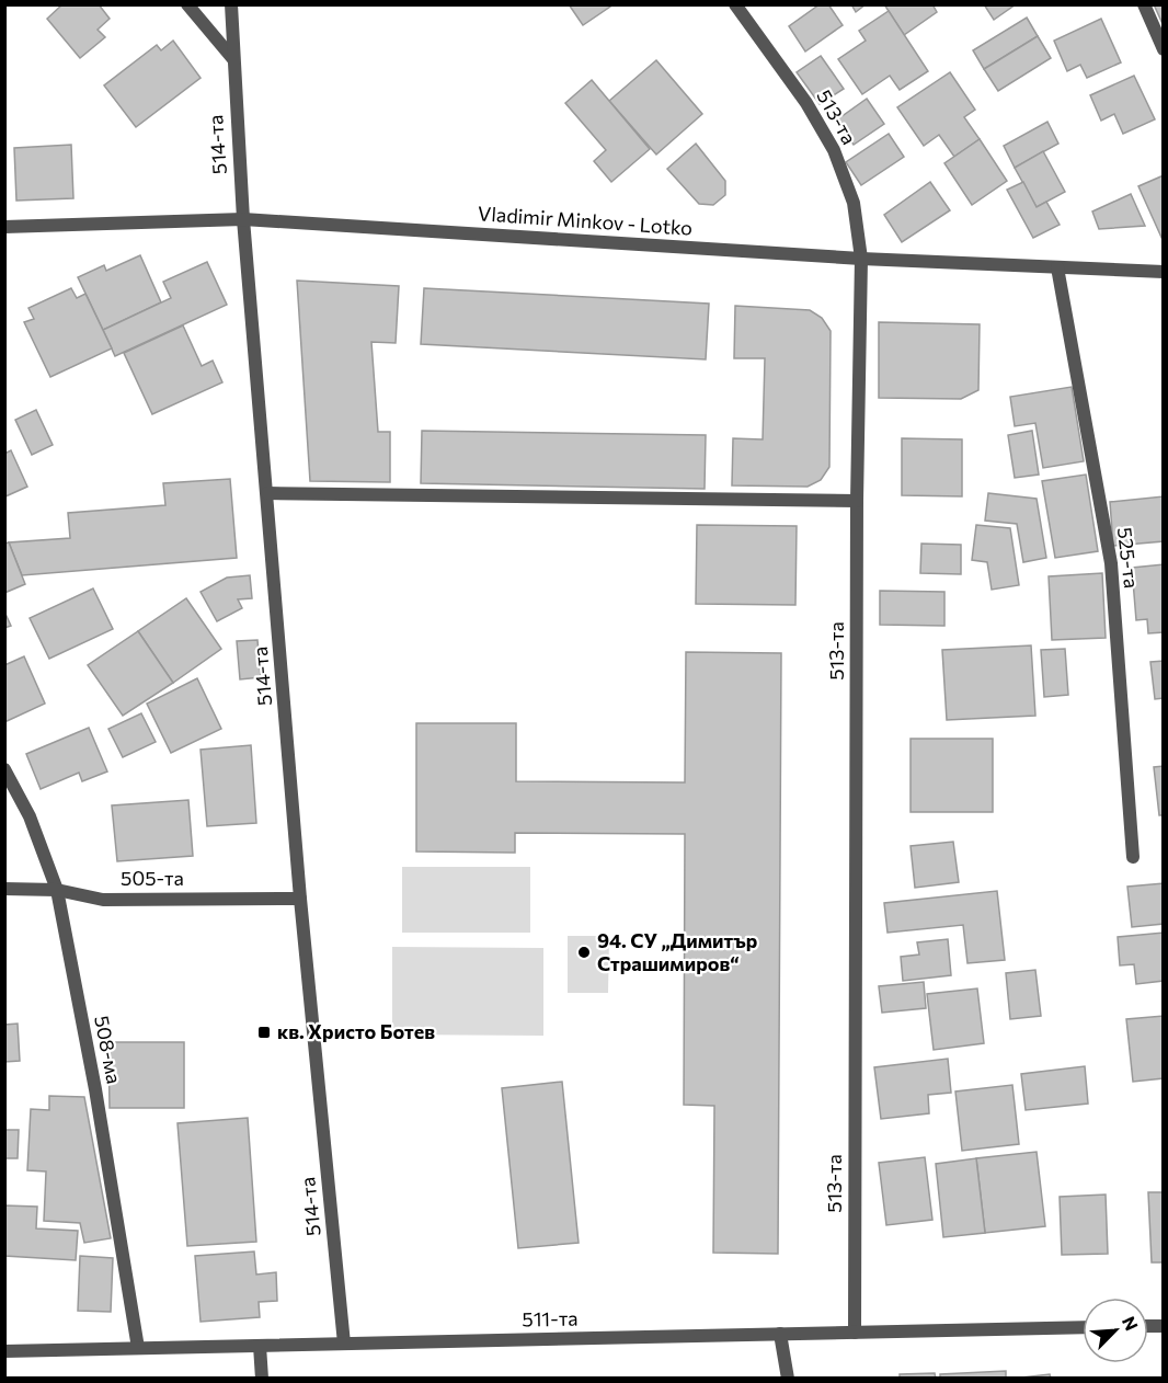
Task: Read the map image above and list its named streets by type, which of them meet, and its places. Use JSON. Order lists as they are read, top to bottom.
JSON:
{
  "streets": {
    "street": [
      "513-та",
      "514-та",
      "Vladimir Minkov - Lotko",
      "525-та",
      "505-та",
      "508-ма",
      "511-та"
    ]
  },
  "crossings": [
    ["513-та", "Vladimir Minkov - Lotko"],
    ["513-та", "511-та"],
    ["514-та", "Vladimir Minkov - Lotko"],
    ["514-та", "505-та"],
    ["514-та", "511-та"],
    ["Vladimir Minkov - Lotko", "525-та"],
    ["505-та", "508-ма"],
    ["508-ма", "511-та"]
  ],
  "places": {
    "other": ["94. СУ „Димитър Страшимиров“"],
    "transit": ["кв. Христо Ботев"]
  },
  "north": "top right"
}
